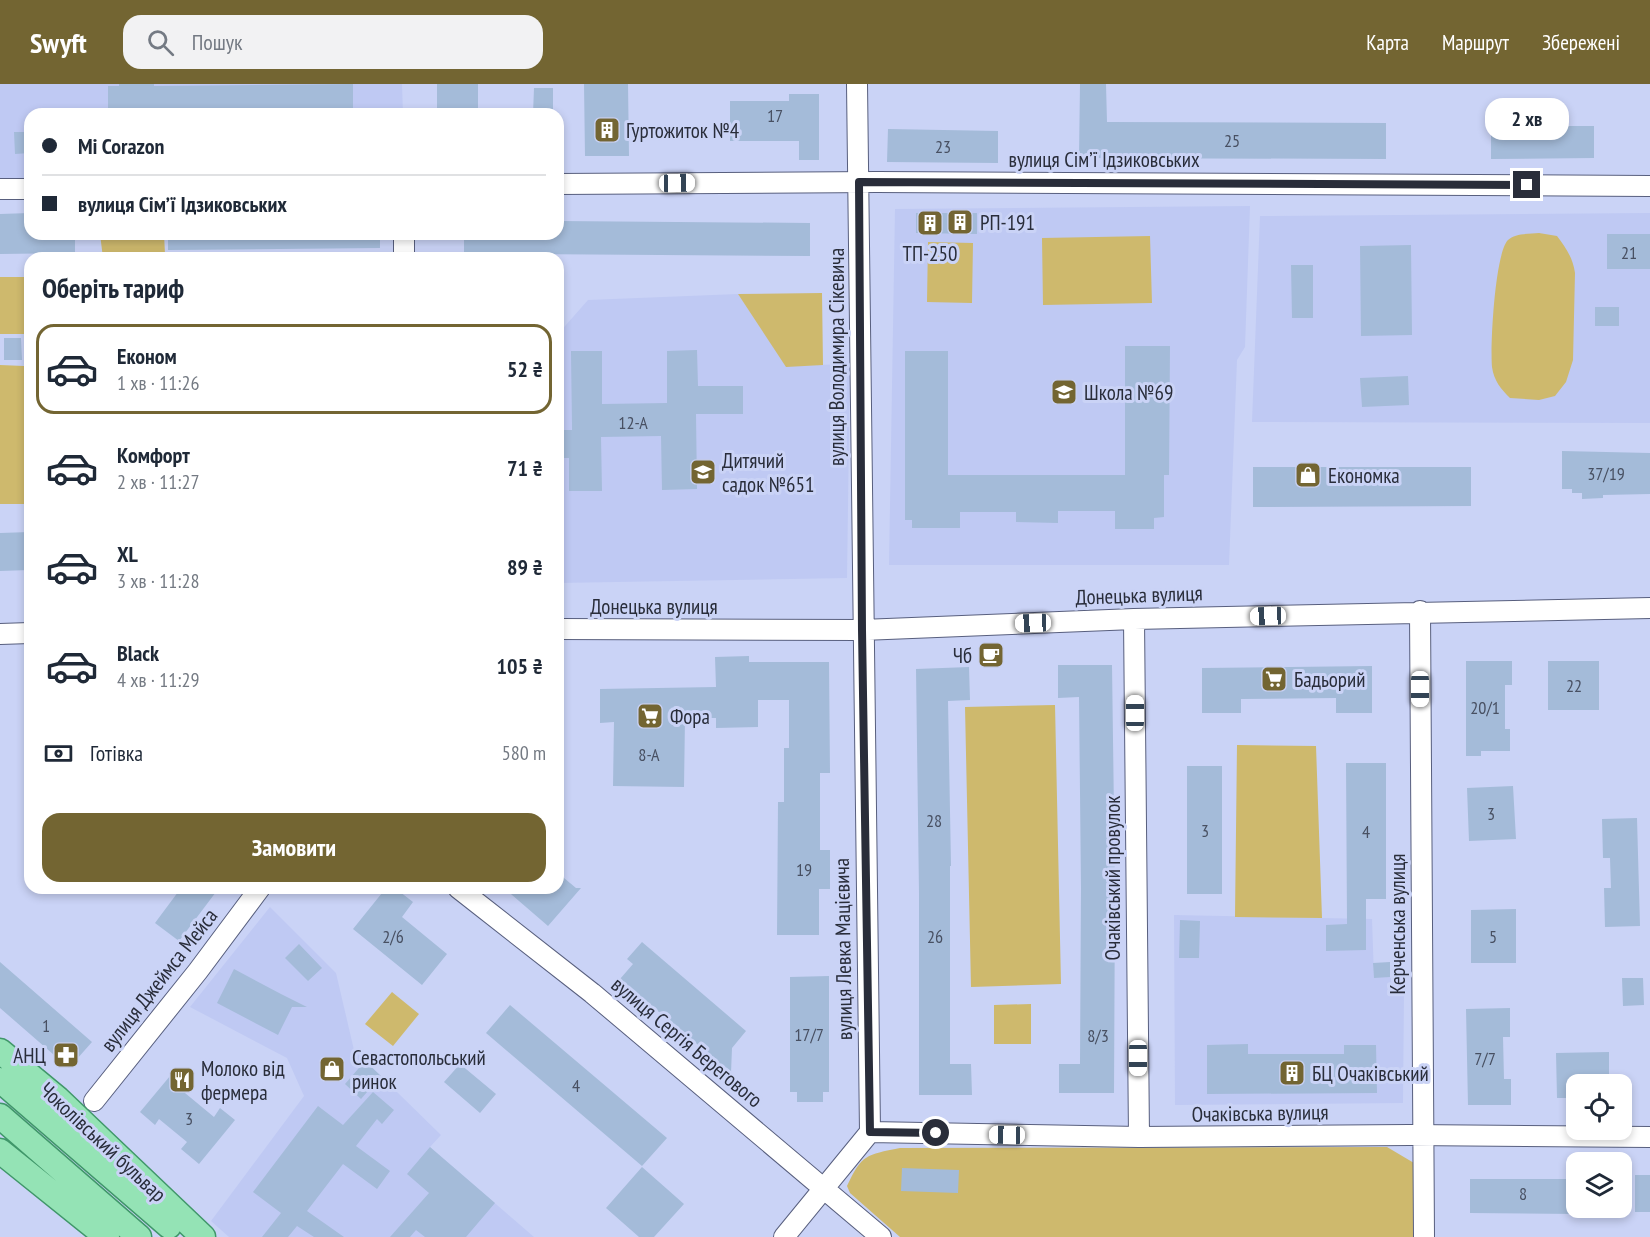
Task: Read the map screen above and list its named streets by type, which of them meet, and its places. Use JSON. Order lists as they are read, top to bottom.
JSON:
{
  "streets": {
    "main road": ["Чоколівський бульвар"],
    "street": [
      "вулиця Сімʼї Ідзиковських",
      "вулиця Володимира Сікевича",
      "Донецька вулиця",
      "Очаківський провулок",
      "Керченська вулиця",
      "вулиця Левка Мацієвича",
      "вулиця Джеймса Мейса",
      "вулиця Сергія Берегового",
      "Очаківська вулиця"
    ]
  },
  "crossings": [
    ["вулиця Сімʼї Ідзиковських", "вулиця Володимира Сікевича"],
    ["вулиця Володимира Сікевича", "Донецька вулиця"],
    ["вулиця Володимира Сікевича", "вулиця Левка Мацієвича"],
    ["Донецька вулиця", "Очаківський провулок"],
    ["Донецька вулиця", "Керченська вулиця"],
    ["Донецька вулиця", "вулиця Левка Мацієвича"],
    ["Очаківський провулок", "Очаківська вулиця"],
    ["Керченська вулиця", "Очаківська вулиця"],
    ["вулиця Левка Мацієвича", "Очаківська вулиця"]
  ],
  "places": {
    "building": [
      "Гуртожиток №4",
      "РП-191",
      "ТП-250",
      "БЦ Очаківський"
    ],
    "school or university": ["Школа №69", "Дитячий садок №651"],
    "shop": ["Економка", "Севастопольський ринок"],
    "cafe": ["Чб"],
    "supermarket": ["Бадьорий", "Фора"],
    "pharmacy": ["АНЦ"],
    "restaurant": ["Молоко від фермера"]
  },
  "house_numbers": [
    "17",
    "25",
    "23",
    "21",
    "12-А",
    "37/19",
    "22",
    "20/1",
    "8-А",
    "3",
    "28",
    "3",
    "4",
    "19",
    "2/6",
    "26",
    "5",
    "1",
    "17/7",
    "8/3",
    "7/7",
    "4",
    "3",
    "8"
  ],
  "page": {
    "header": "Swyft",
    "search": "Пошук",
    "nav": ["Карта", "Маршрут", "Збережені"],
    "bubble": "2 хв",
    "banner": ["Mi Corazon", "вулиця Сімʼї Ідзиковських"],
    "heading": "Оберіть тариф",
    "list": [
      {
        "name": "Економ",
        "note": "1 хв · 11:26",
        "value": "52 ₴"
      },
      {
        "name": "Комфорт",
        "note": "2 хв · 11:27",
        "value": "71 ₴"
      },
      {
        "name": "XL",
        "note": "3 хв · 11:28",
        "value": "89 ₴"
      },
      {
        "name": "Black",
        "note": "4 хв · 11:29",
        "value": "105 ₴"
      }
    ],
    "pay": ["Готівка", "580 m"],
    "buttons": "Замовити"
  }
}
